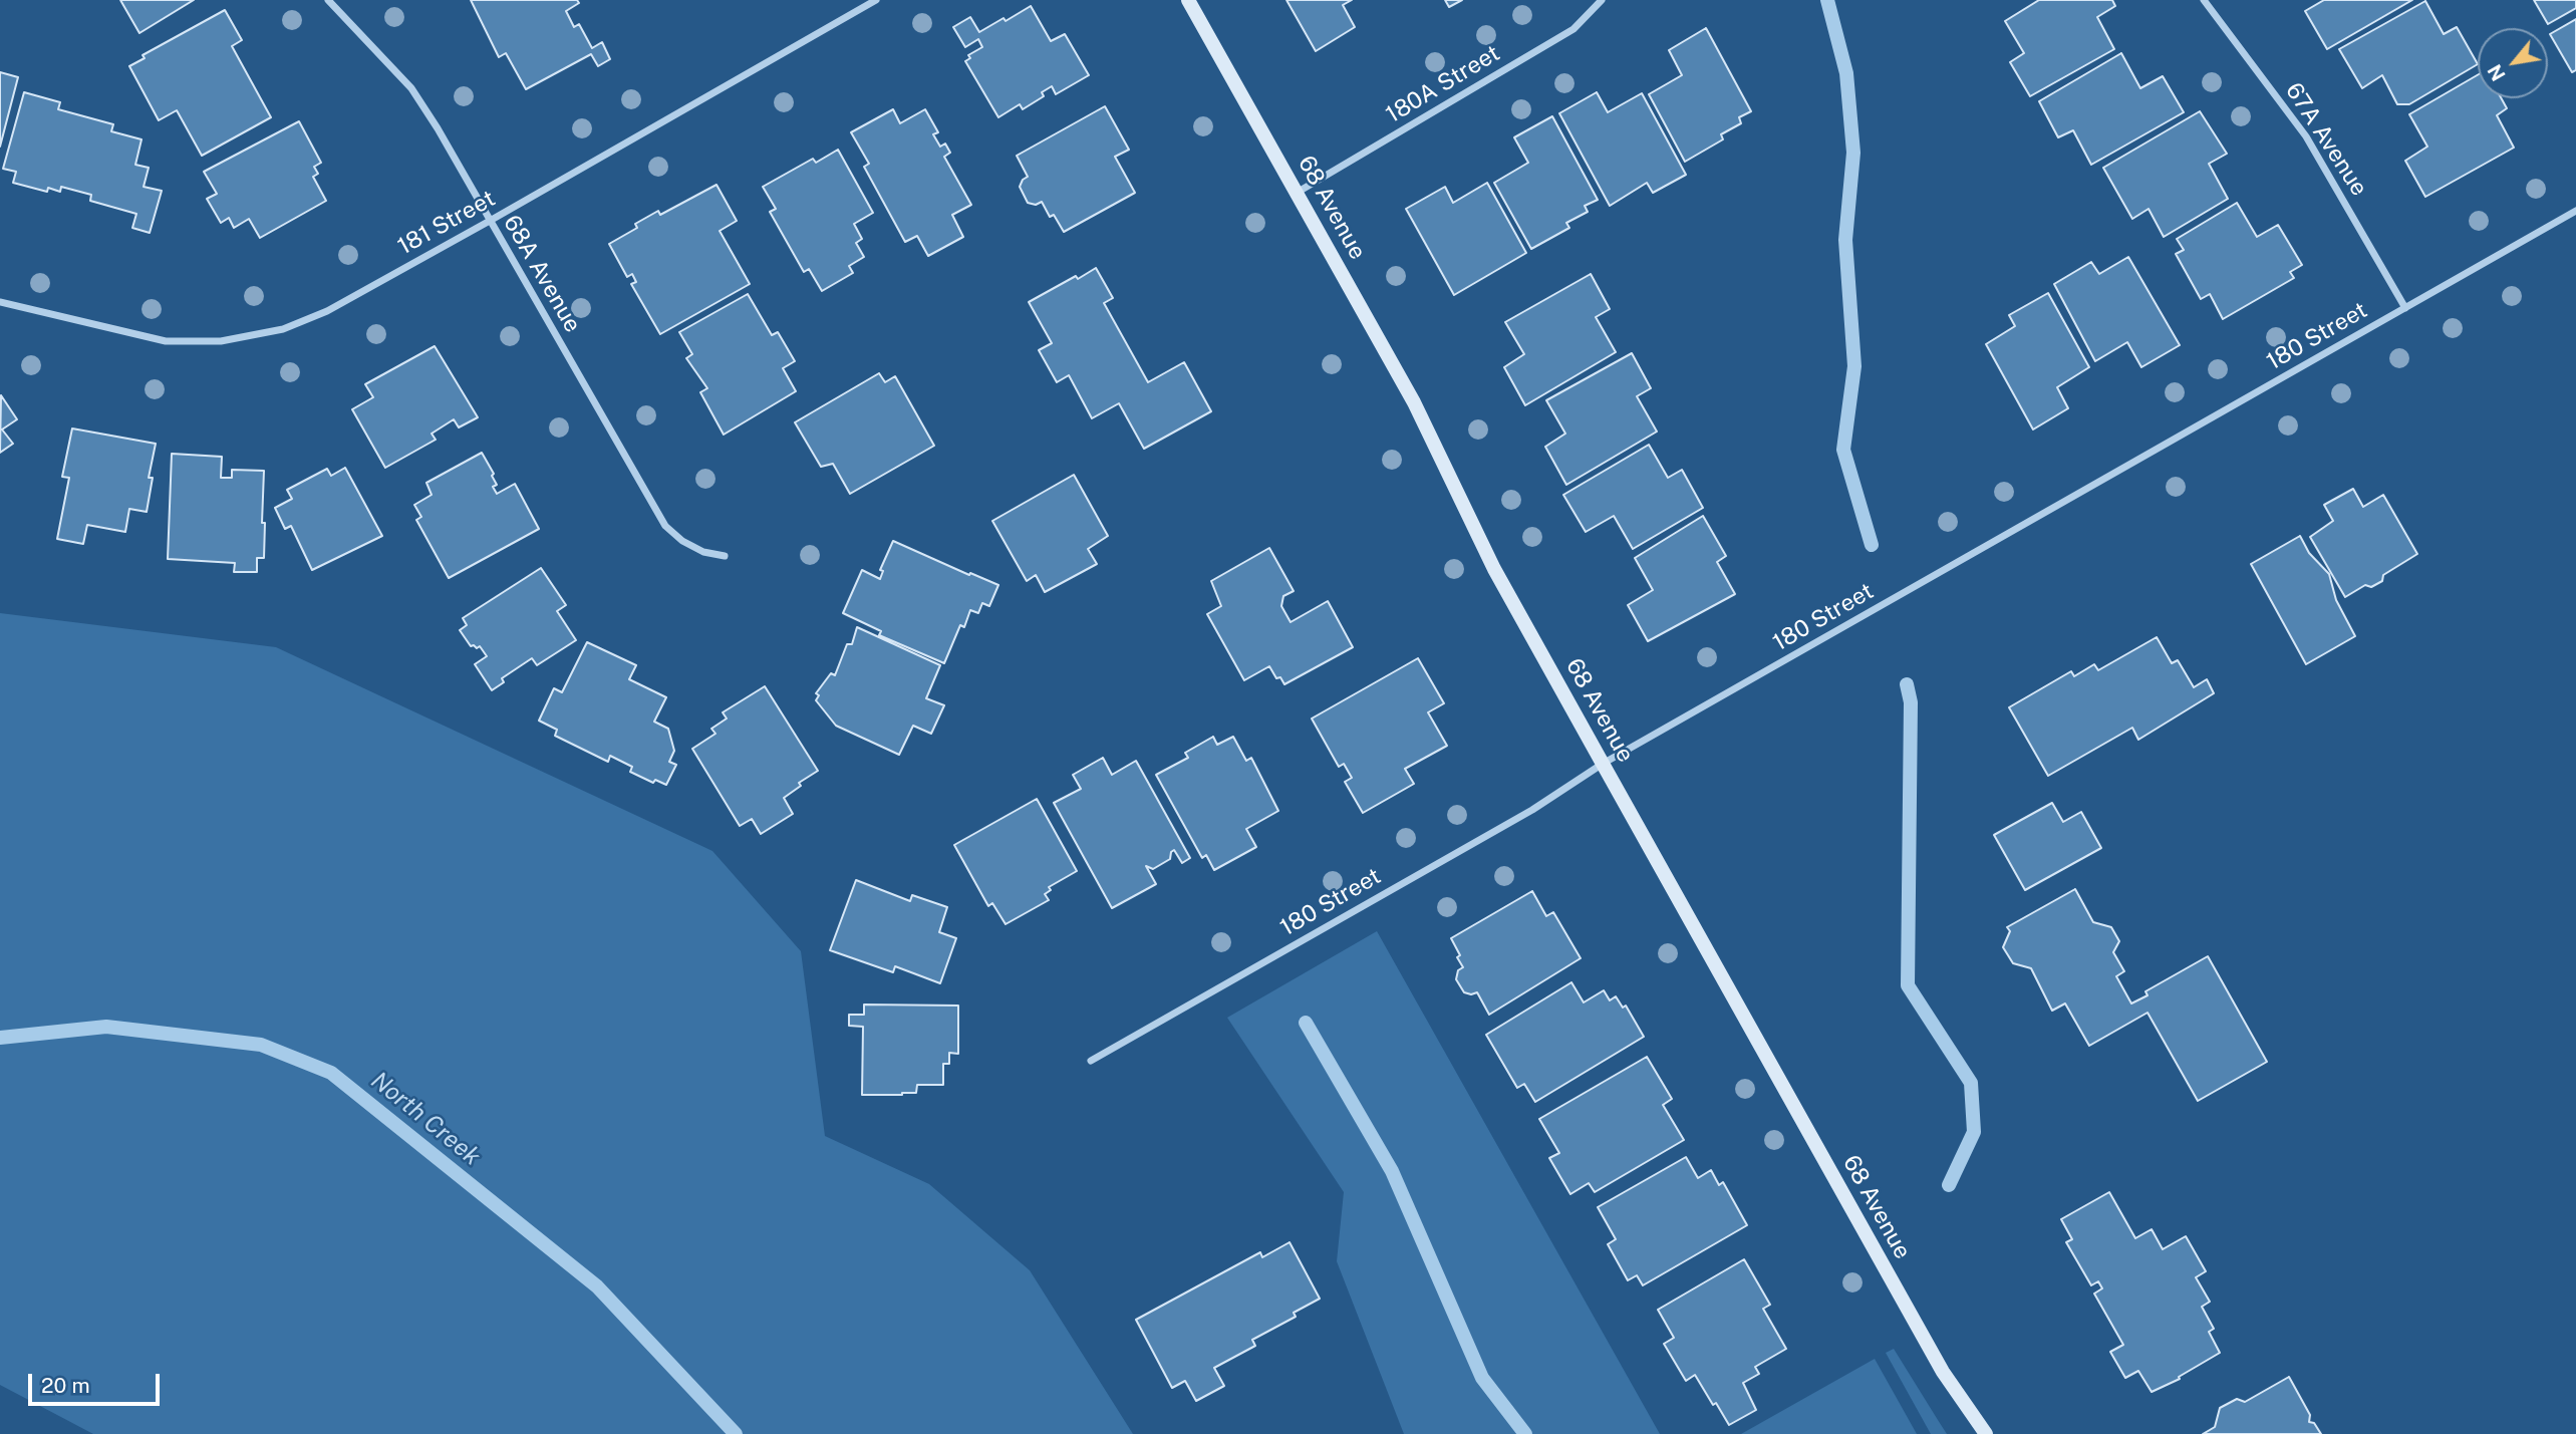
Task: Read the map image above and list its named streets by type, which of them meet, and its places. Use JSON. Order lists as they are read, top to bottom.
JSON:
{
  "streets": {
    "street": [
      "180A Street",
      "67A Avenue",
      "68 Avenue",
      "181 Street",
      "68A Avenue",
      "180 Street"
    ]
  },
  "crossings": [
    ["180A Street", "68 Avenue"],
    ["67A Avenue", "180 Street"],
    ["68 Avenue", "180 Street"],
    ["181 Street", "68A Avenue"]
  ],
  "water": ["North Creek"],
  "scale_bar": "20 m",
  "north": "bottom left"
}
